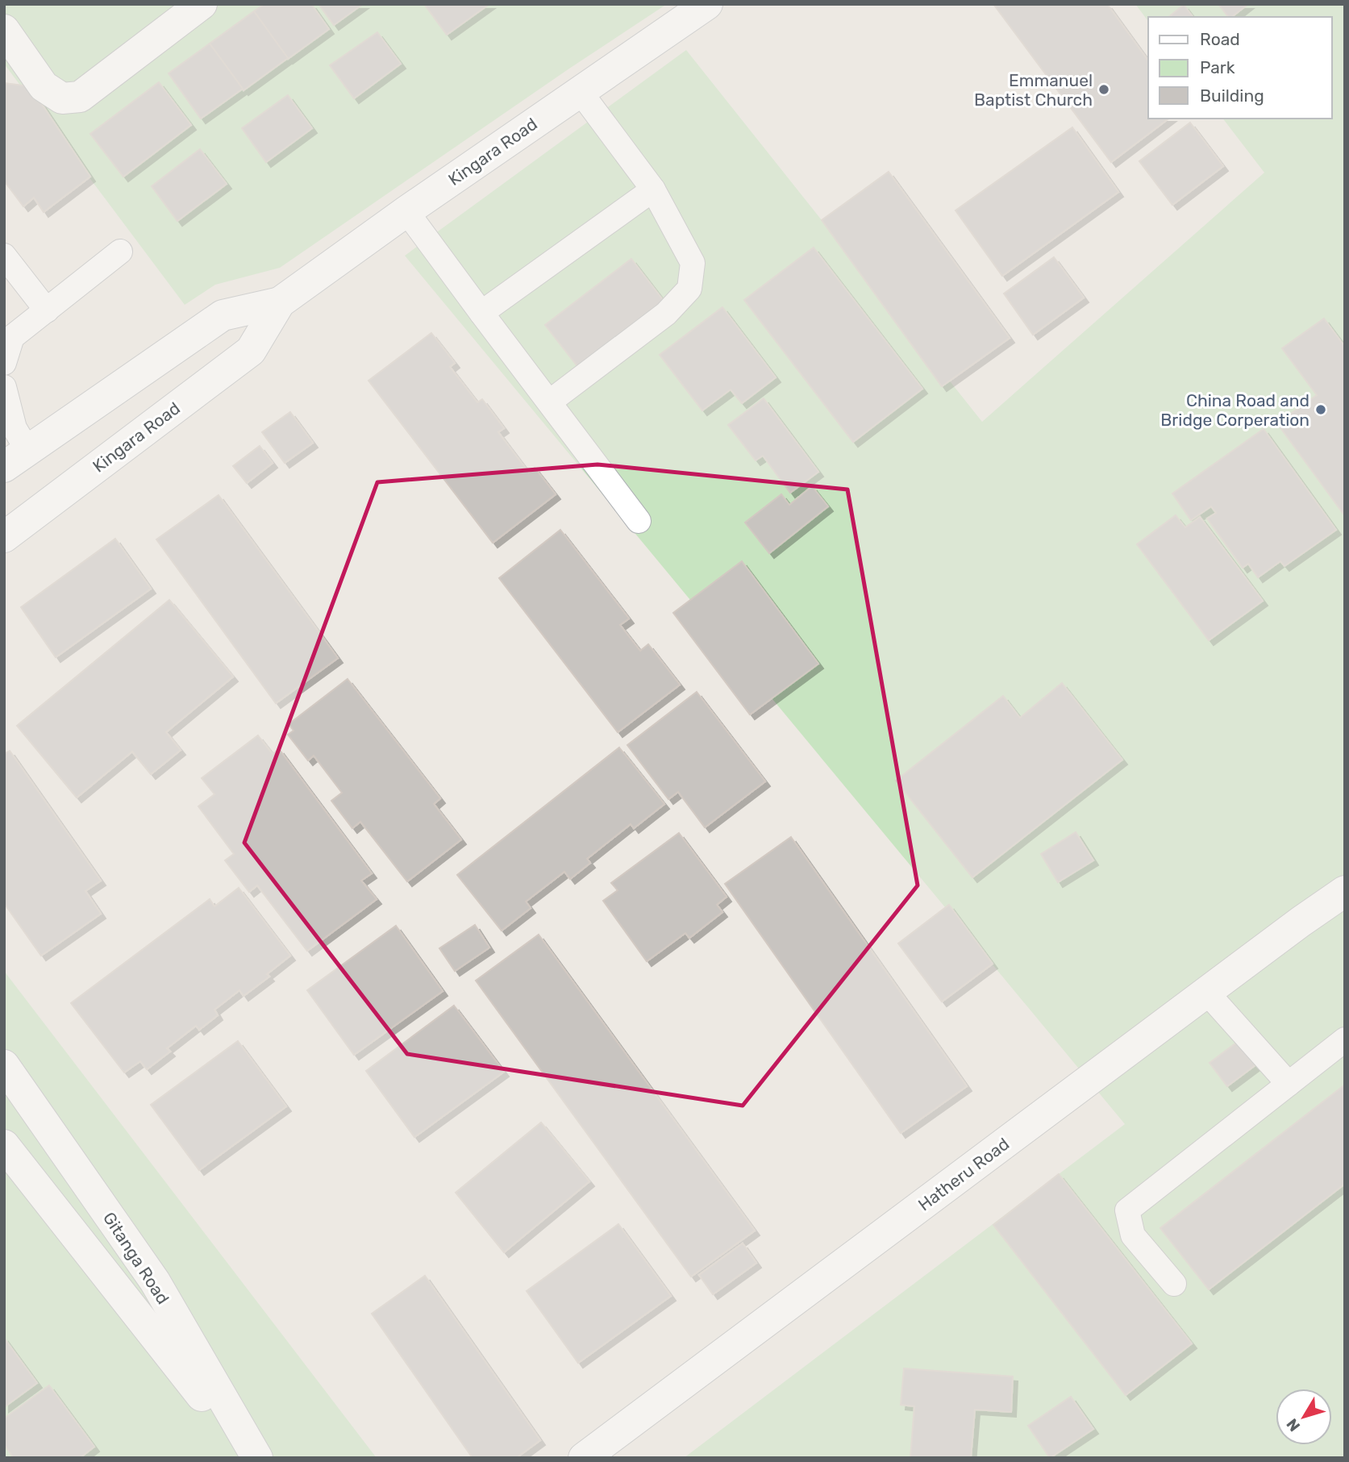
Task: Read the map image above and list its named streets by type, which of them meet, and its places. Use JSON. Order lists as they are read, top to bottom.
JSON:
{
  "streets": {
    "main road": ["Kingara Road", "Hatheru Road", "Gitanga Road"]
  },
  "places": ["Emmanuel Baptist Church", "China Road and Bridge Corperation"],
  "legend": ["Road", "Park", "Building"],
  "north": "bottom left"
}
